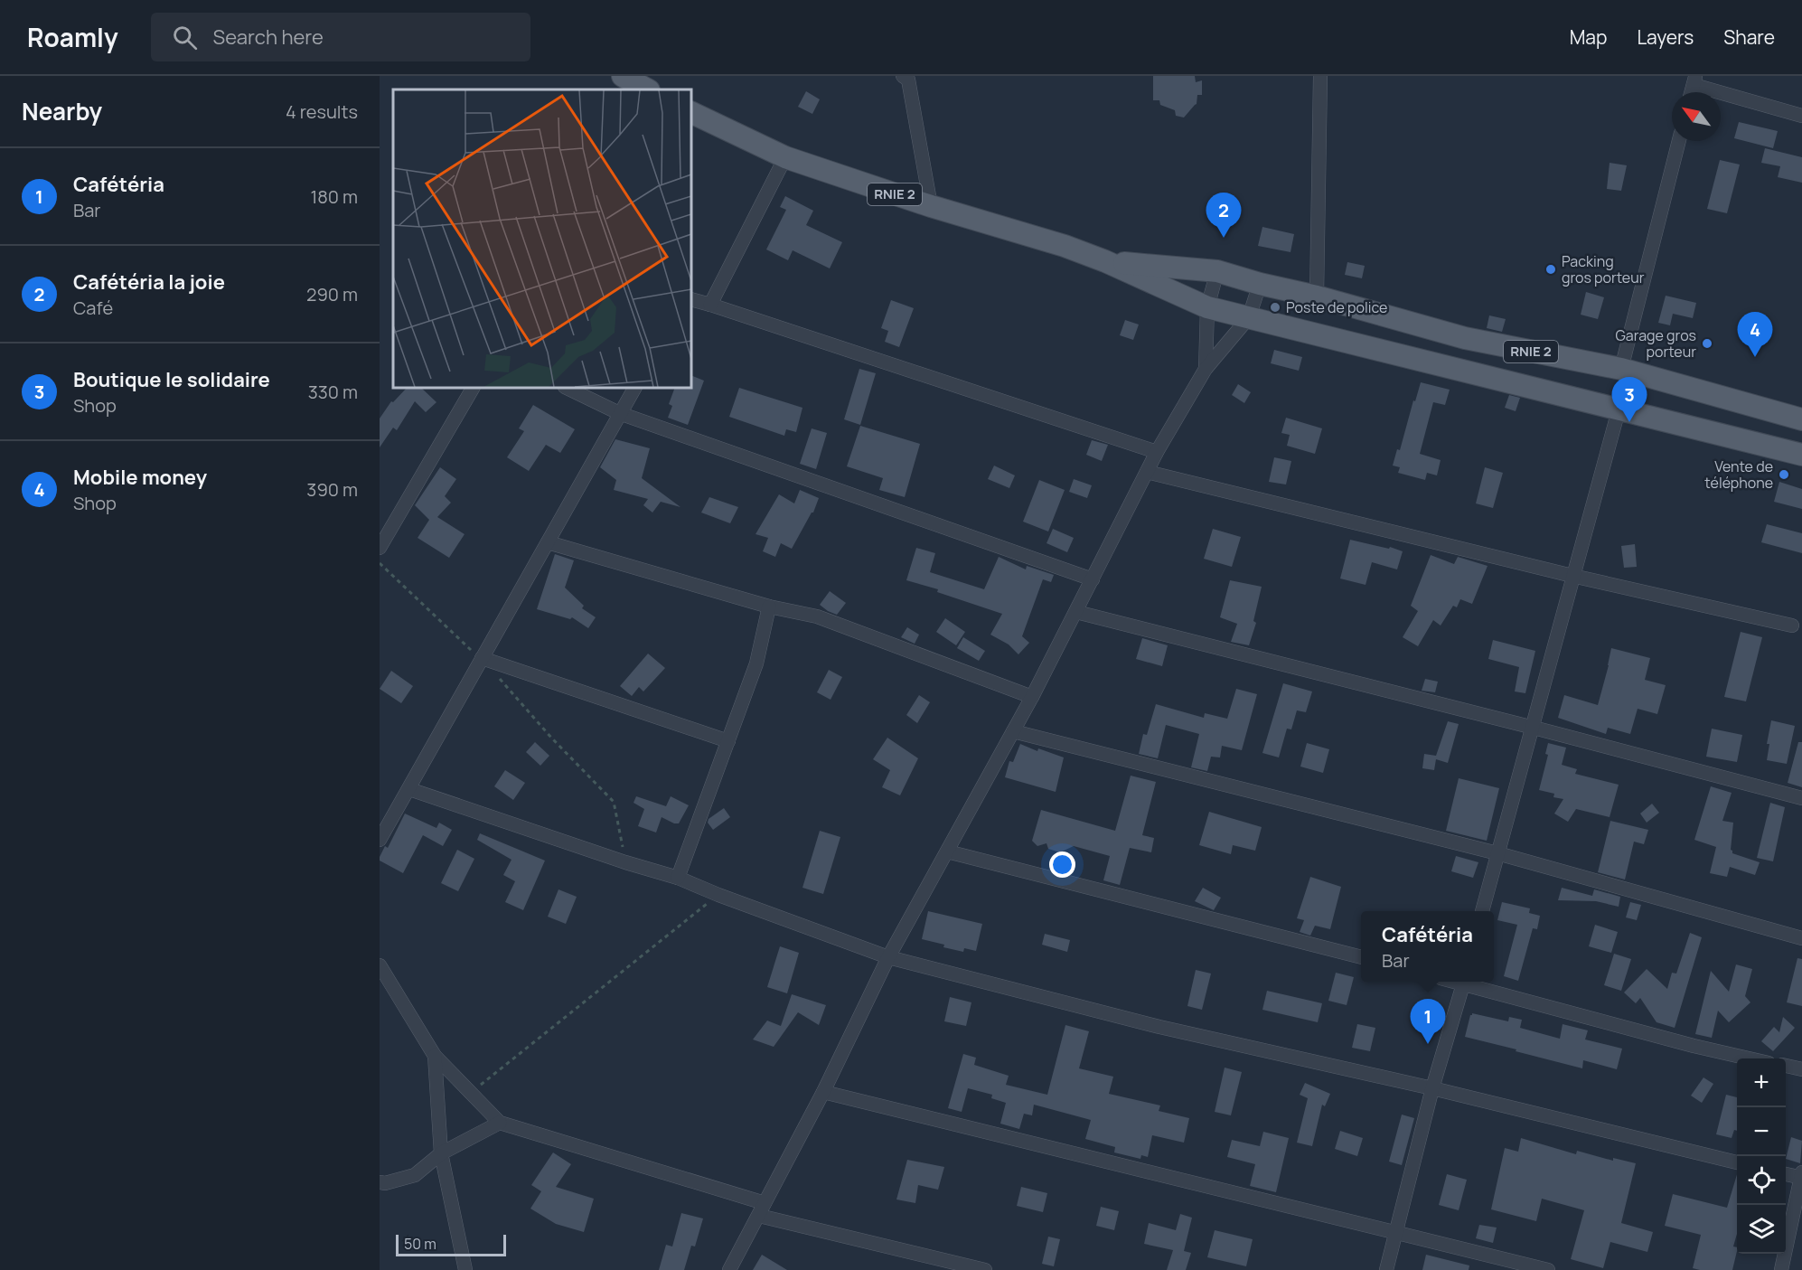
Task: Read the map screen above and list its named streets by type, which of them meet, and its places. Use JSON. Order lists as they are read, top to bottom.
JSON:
{
  "streets": {
    "main road": ["RNIE 2"]
  },
  "places": [
    "Packing gros porteur",
    "Poste de police",
    "Garage gros porteur",
    "Vente de téléphone"
  ],
  "scale_bar": "50 m",
  "north": "top left",
  "page": {
    "header": "Roamly",
    "search": "Search here",
    "nav": ["Map", "Layers", "Share"],
    "heading": ["Nearby", "4 results"],
    "list": [
      {
        "mark": "1",
        "name": "Cafétéria",
        "note": "Bar",
        "value": "180 m"
      },
      {
        "mark": "2",
        "name": "Cafétéria la joie",
        "note": "Café",
        "value": "290 m"
      },
      {
        "mark": "3",
        "name": "Boutique le solidaire",
        "note": "Shop",
        "value": "330 m"
      },
      {
        "mark": "4",
        "name": "Mobile money",
        "note": "Shop",
        "value": "390 m"
      }
    ],
    "pins": [
      "2",
      "4",
      "3",
      "1"
    ],
    "popup": ["Cafétéria", "Bar"],
    "map_buttons": ["+", "−"],
    "scale": "50 m"
  }
}
